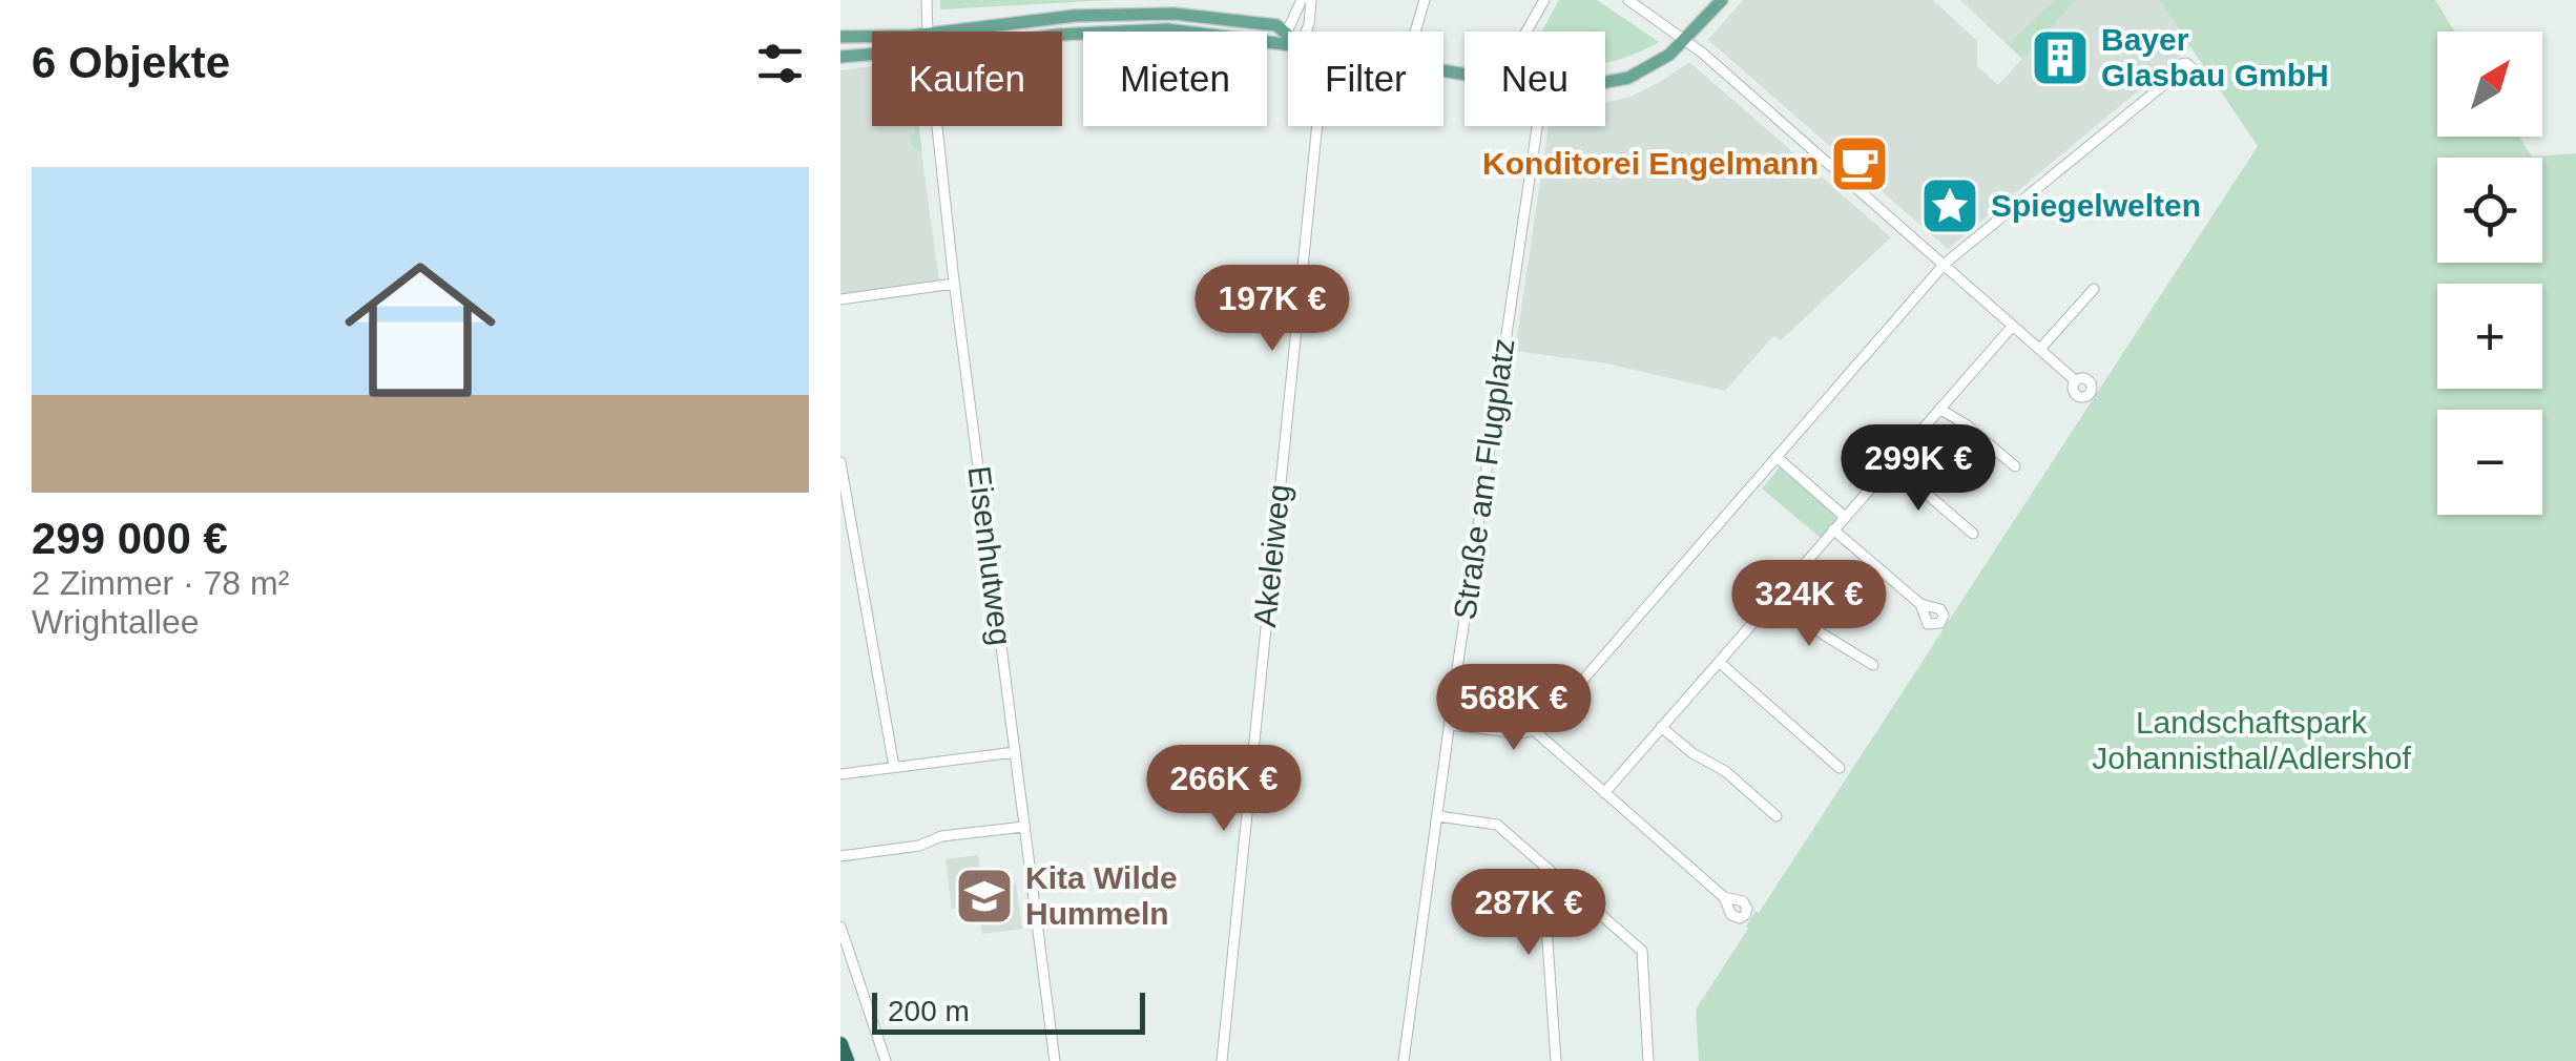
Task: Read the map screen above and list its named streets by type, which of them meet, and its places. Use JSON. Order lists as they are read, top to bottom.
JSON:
{
  "streets": {
    "street": ["Straße am Flugplatz", "Eisenhutweg", "Akeleiweg"]
  },
  "parks": ["Landschaftspark Johannisthal/Adlershof"],
  "places": {
    "building": ["Bayer Glasbau GmbH"],
    "cafe": ["Konditorei Engelmann"],
    "place": ["Spiegelwelten"],
    "school or university": ["Kita Wilde Hummeln"]
  },
  "scale_bar": "200 m",
  "north": "top right",
  "page": {
    "heading": "6 Objekte",
    "map_buttons": ["+", "−"],
    "chip": [
      "Kaufen",
      "Mieten",
      "Filter",
      "Neu"
    ],
    "list": [
      {
        "name": "299 000 €",
        "note": "2 Zimmer · 78 m² · Wrightallee"
      }
    ],
    "price": [
      "197K €",
      "299K €",
      "324K €",
      "568K €",
      "266K €",
      "287K €"
    ],
    "scale": "200 m"
  }
}
